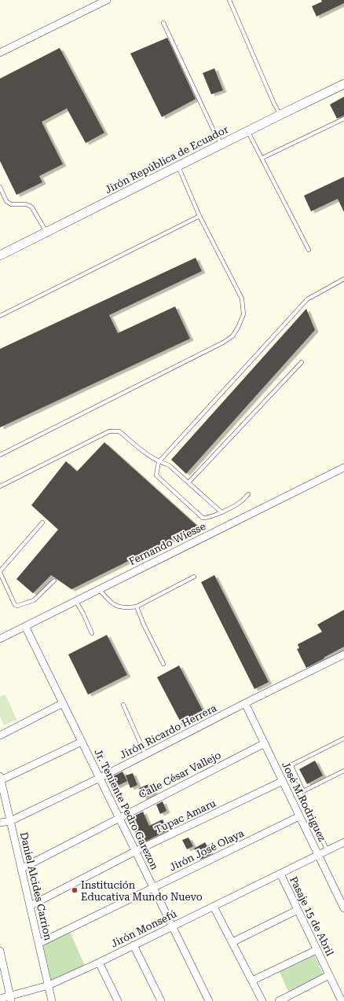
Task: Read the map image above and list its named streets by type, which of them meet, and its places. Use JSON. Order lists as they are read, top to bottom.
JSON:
{
  "streets": {
    "street": [
      "Jirón República de Ecuador",
      "Fernando Wiesse",
      "Jirón Ricardo Herrera",
      "Calle César Vallejo",
      "José M.Rodriguez",
      "Jr. Teniente Pedro Garezon",
      "Tupac Amaru",
      "Jirón José Olaya",
      "Daniel Alcides Carrion",
      "Pasaje 15 de Abril",
      "Jirón Monsefú"
    ]
  },
  "crossings": [
    ["Fernando Wiesse", "Jr. Teniente Pedro Garezon"],
    ["Jirón Ricardo Herrera", "José M.Rodriguez"],
    ["Jirón Ricardo Herrera", "Jr. Teniente Pedro Garezon"],
    ["Jirón Ricardo Herrera", "Daniel Alcides Carrion"],
    ["Calle César Vallejo", "José M.Rodriguez"],
    ["Calle César Vallejo", "Jr. Teniente Pedro Garezon"],
    ["Calle César Vallejo", "Daniel Alcides Carrion"],
    ["José M.Rodriguez", "Tupac Amaru"],
    ["José M.Rodriguez", "Jirón José Olaya"],
    ["José M.Rodriguez", "Jirón Monsefú"],
    ["Jr. Teniente Pedro Garezon", "Tupac Amaru"],
    ["Jr. Teniente Pedro Garezon", "Jirón José Olaya"],
    ["Jr. Teniente Pedro Garezon", "Jirón Monsefú"],
    ["Tupac Amaru", "Daniel Alcides Carrion"],
    ["Jirón José Olaya", "Daniel Alcides Carrion"],
    ["Daniel Alcides Carrion", "Jirón Monsefú"],
    ["Pasaje 15 de Abril", "Jirón Monsefú"]
  ],
  "places": ["Institución Educativa Mundo Nuevo"]
}
